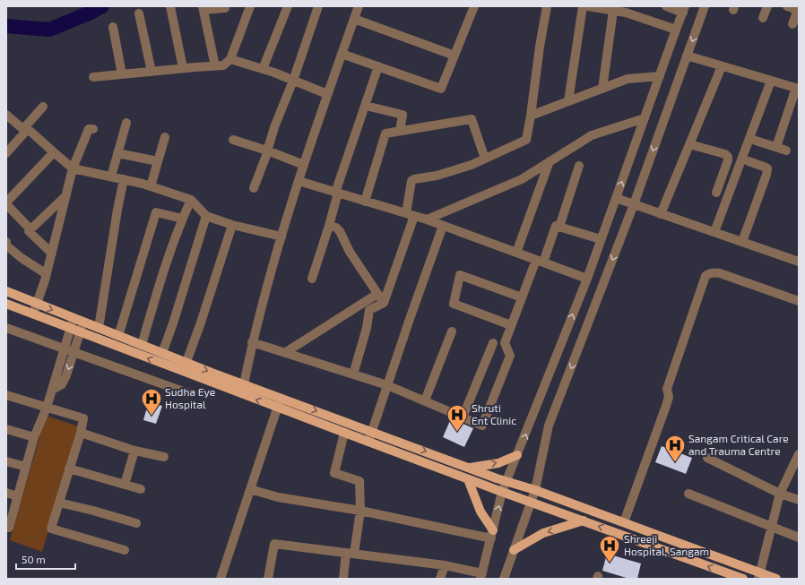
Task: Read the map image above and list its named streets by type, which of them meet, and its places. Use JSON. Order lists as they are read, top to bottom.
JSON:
{
  "places": {
    "hospital": [
      "Sudha Eye Hospital",
      "Shruti Ent Clinic",
      "Sangam Critical Care and Trauma Centre",
      "Shreeji Hospital, Sangam"
    ]
  },
  "scale_bar": "50 m"
}
